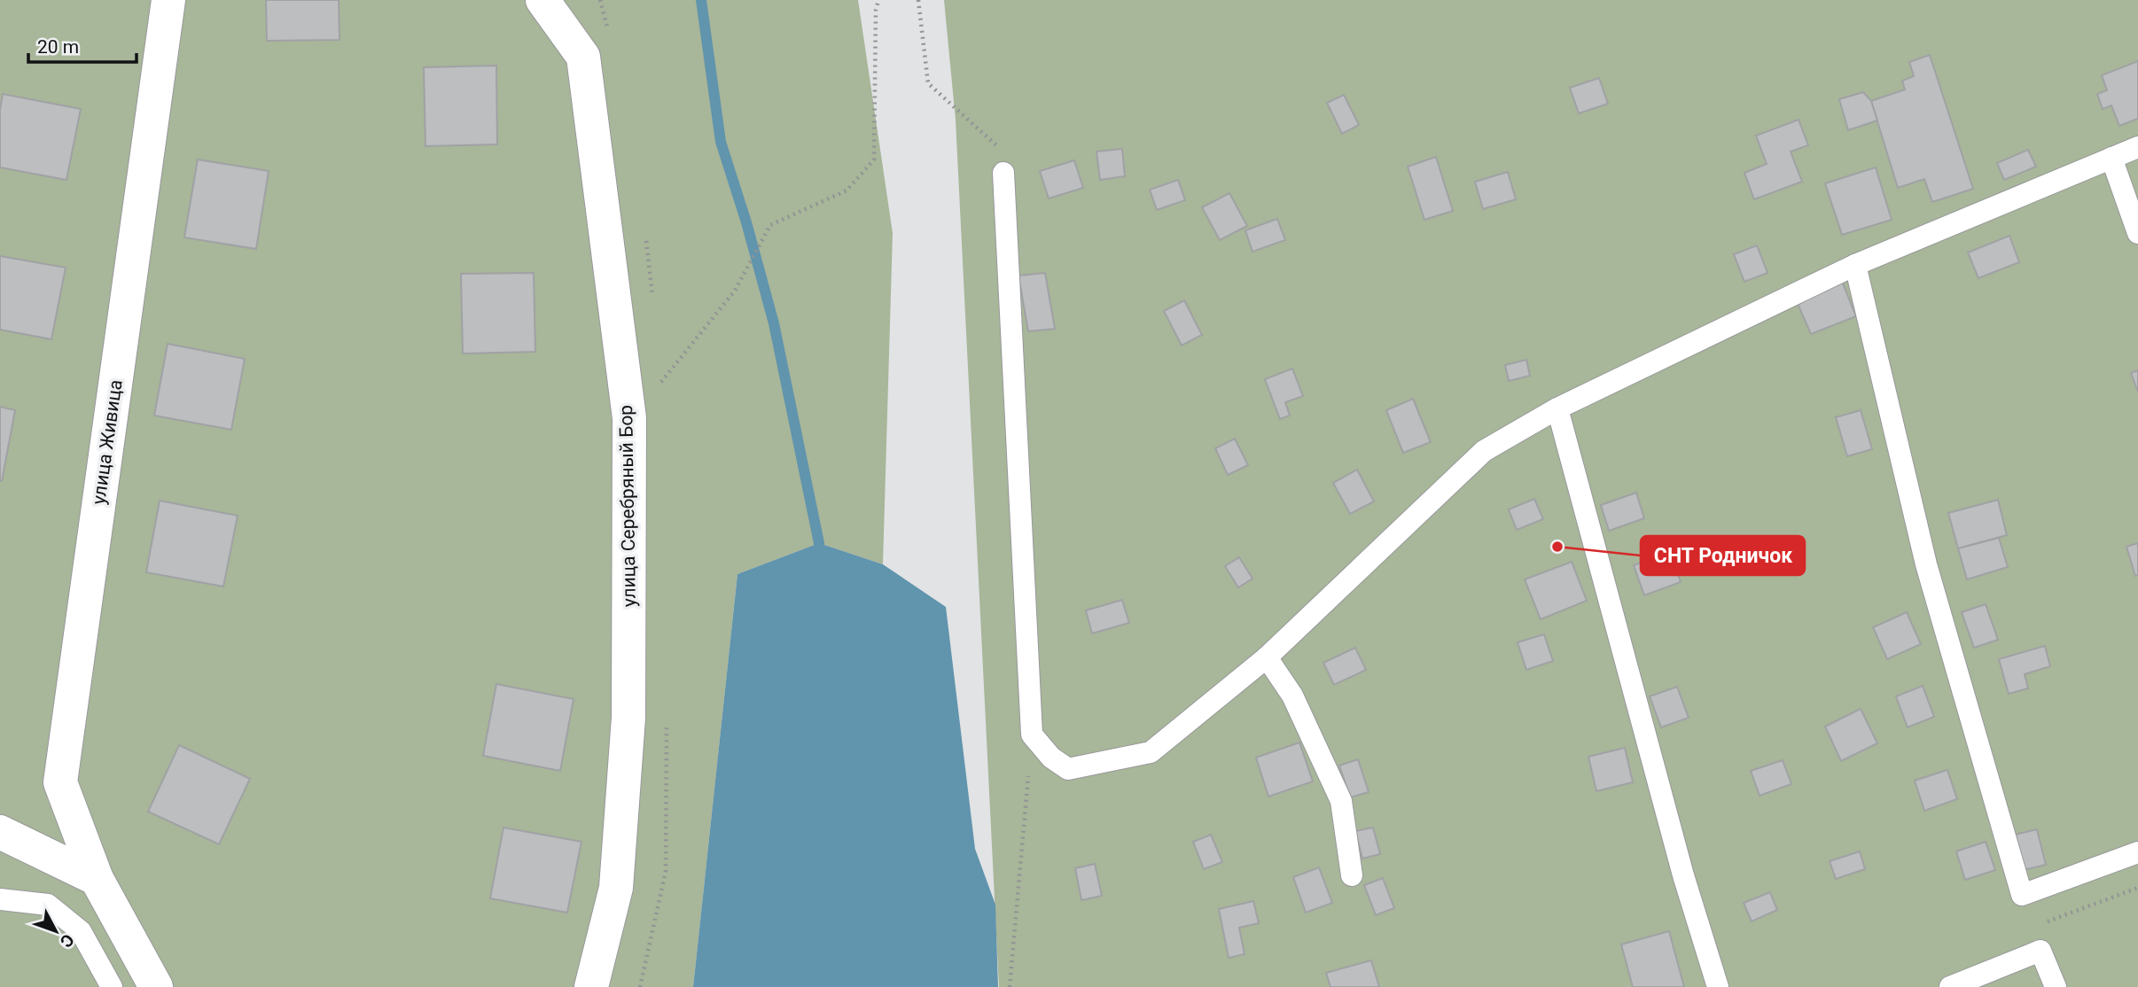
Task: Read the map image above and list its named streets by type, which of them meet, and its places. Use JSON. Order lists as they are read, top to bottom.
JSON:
{
  "streets": {
    "street": ["улица Живица", "улица Серебряный Бор"]
  },
  "places": ["СНТ Родничок"],
  "scale_bar": "20 m",
  "north": "bottom right"
}
